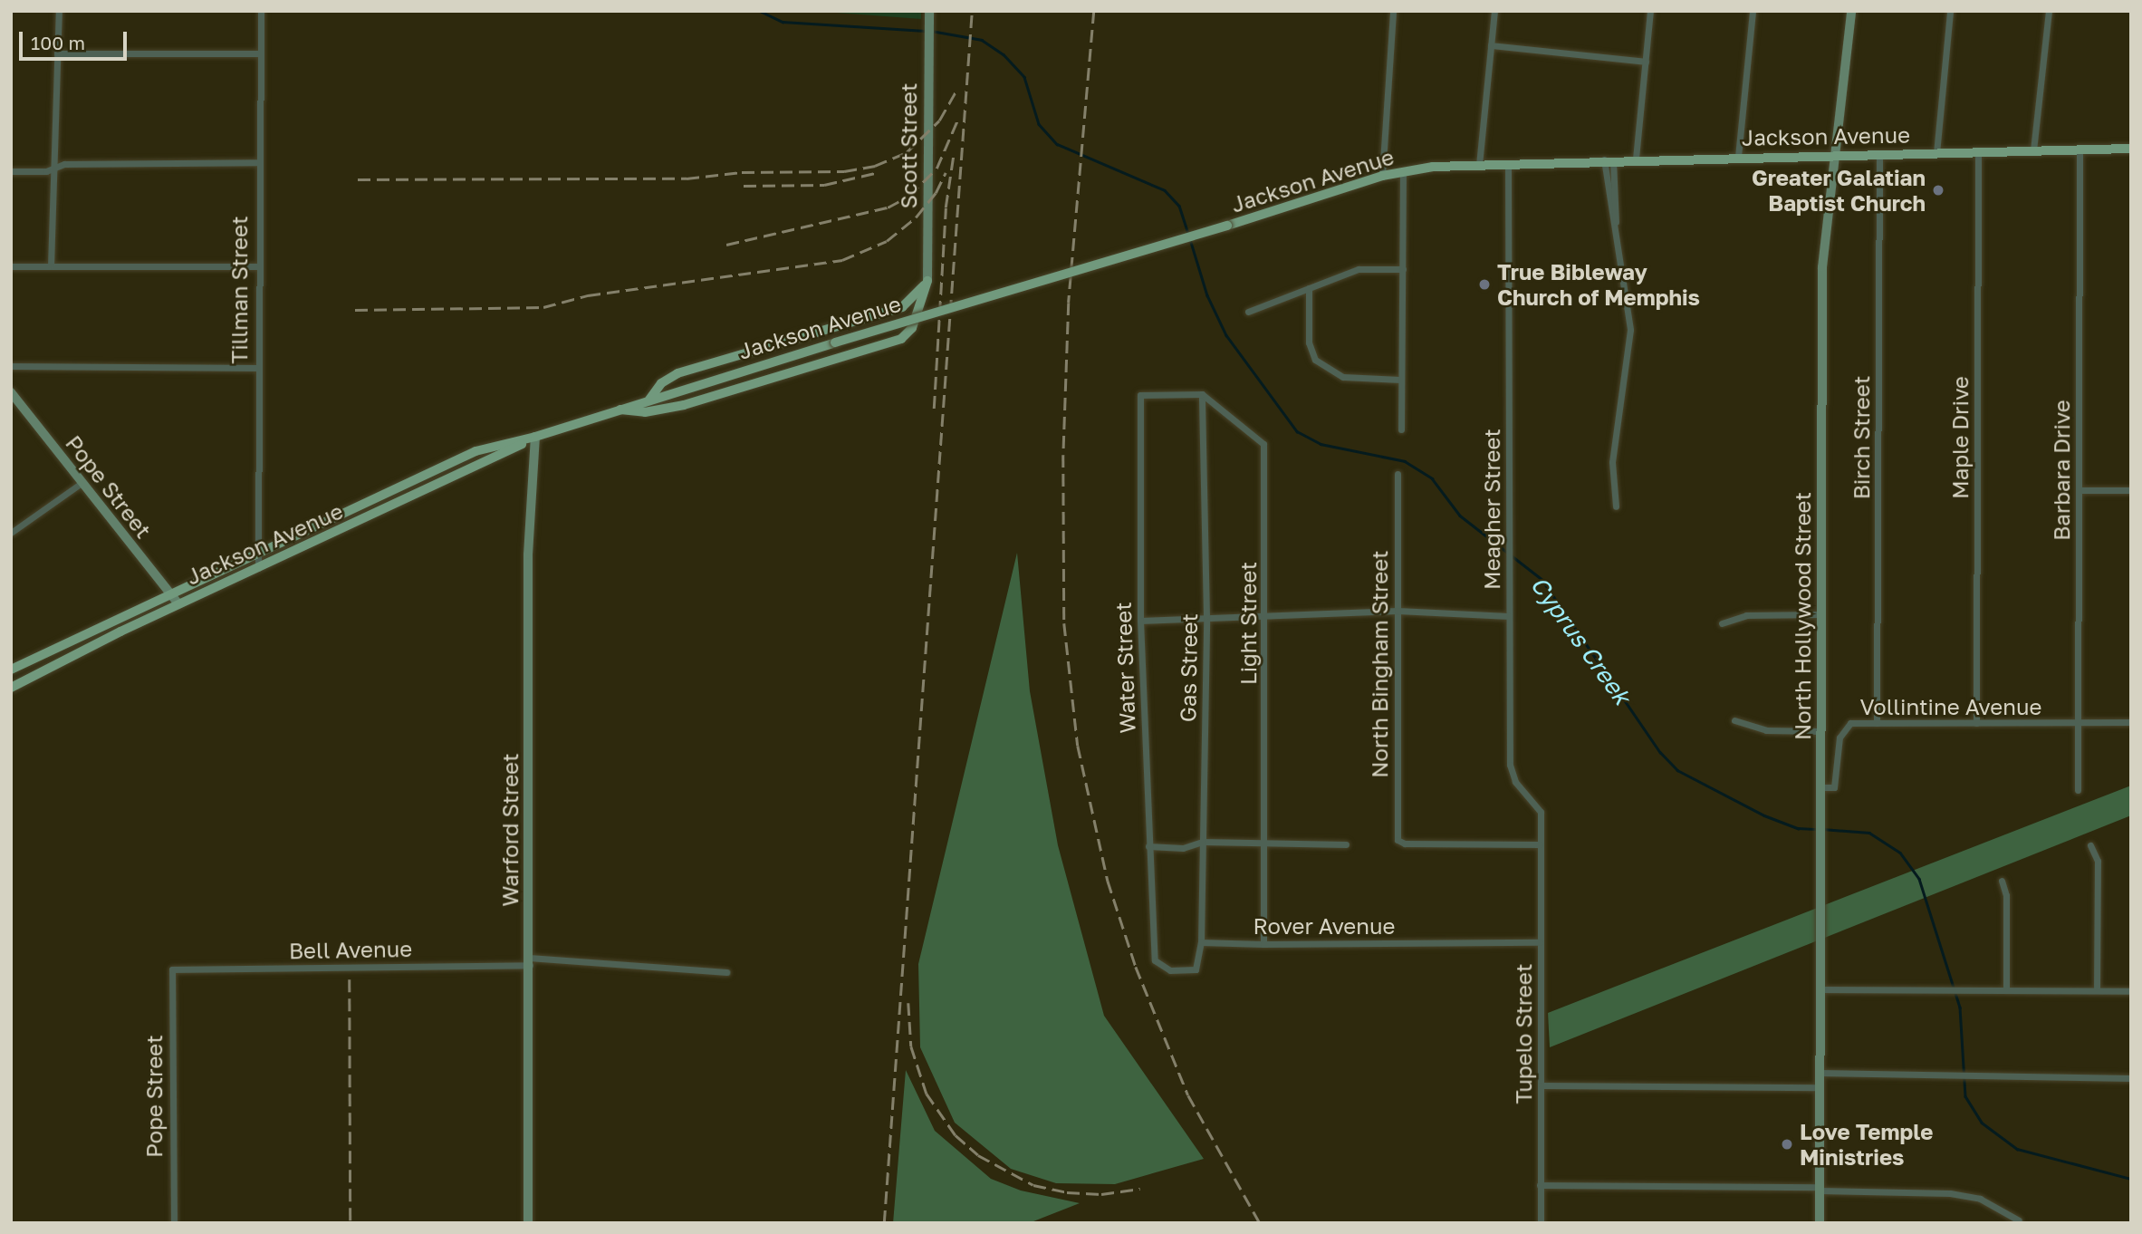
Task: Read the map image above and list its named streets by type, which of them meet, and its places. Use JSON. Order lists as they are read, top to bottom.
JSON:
{
  "streets": {
    "main road": [
      "Jackson Avenue",
      "Scott Street",
      "Pope Street",
      "North Hollywood Street",
      "Warford Street"
    ],
    "street": [
      "Tillman Street",
      "Birch Street",
      "Maple Drive",
      "Barbara Drive",
      "Meagher Street",
      "Light Street",
      "North Bingham Street",
      "Water Street",
      "Gas Street",
      "Vollintine Avenue",
      "Rover Avenue",
      "Bell Avenue",
      "Tupelo Street"
    ]
  },
  "crossings": [
    ["Jackson Avenue", "Tillman Street"],
    ["Jackson Avenue", "Birch Street"],
    ["Jackson Avenue", "Maple Drive"],
    ["Jackson Avenue", "Barbara Drive"],
    ["Jackson Avenue", "Pope Street"],
    ["Jackson Avenue", "Meagher Street"],
    ["Jackson Avenue", "North Hollywood Street"],
    ["Jackson Avenue", "Warford Street"],
    ["Birch Street", "Vollintine Avenue"],
    ["Maple Drive", "Vollintine Avenue"],
    ["Barbara Drive", "Vollintine Avenue"],
    ["Pope Street", "Bell Avenue"],
    ["Meagher Street", "North Bingham Street"],
    ["Meagher Street", "Tupelo Street"],
    ["North Hollywood Street", "Vollintine Avenue"],
    ["Light Street", "Water Street"],
    ["Light Street", "Gas Street"],
    ["Light Street", "Rover Avenue"],
    ["North Bingham Street", "Tupelo Street"],
    ["Water Street", "Gas Street"],
    ["Water Street", "Rover Avenue"],
    ["Gas Street", "Rover Avenue"],
    ["Warford Street", "Bell Avenue"],
    ["Rover Avenue", "Tupelo Street"]
  ],
  "water": ["Cyprus Creek"],
  "places": ["Greater Galatian Baptist Church", "True Bibleway Church of Memphis", "Love Temple Ministries"],
  "scale_bar": "100 m"
}
